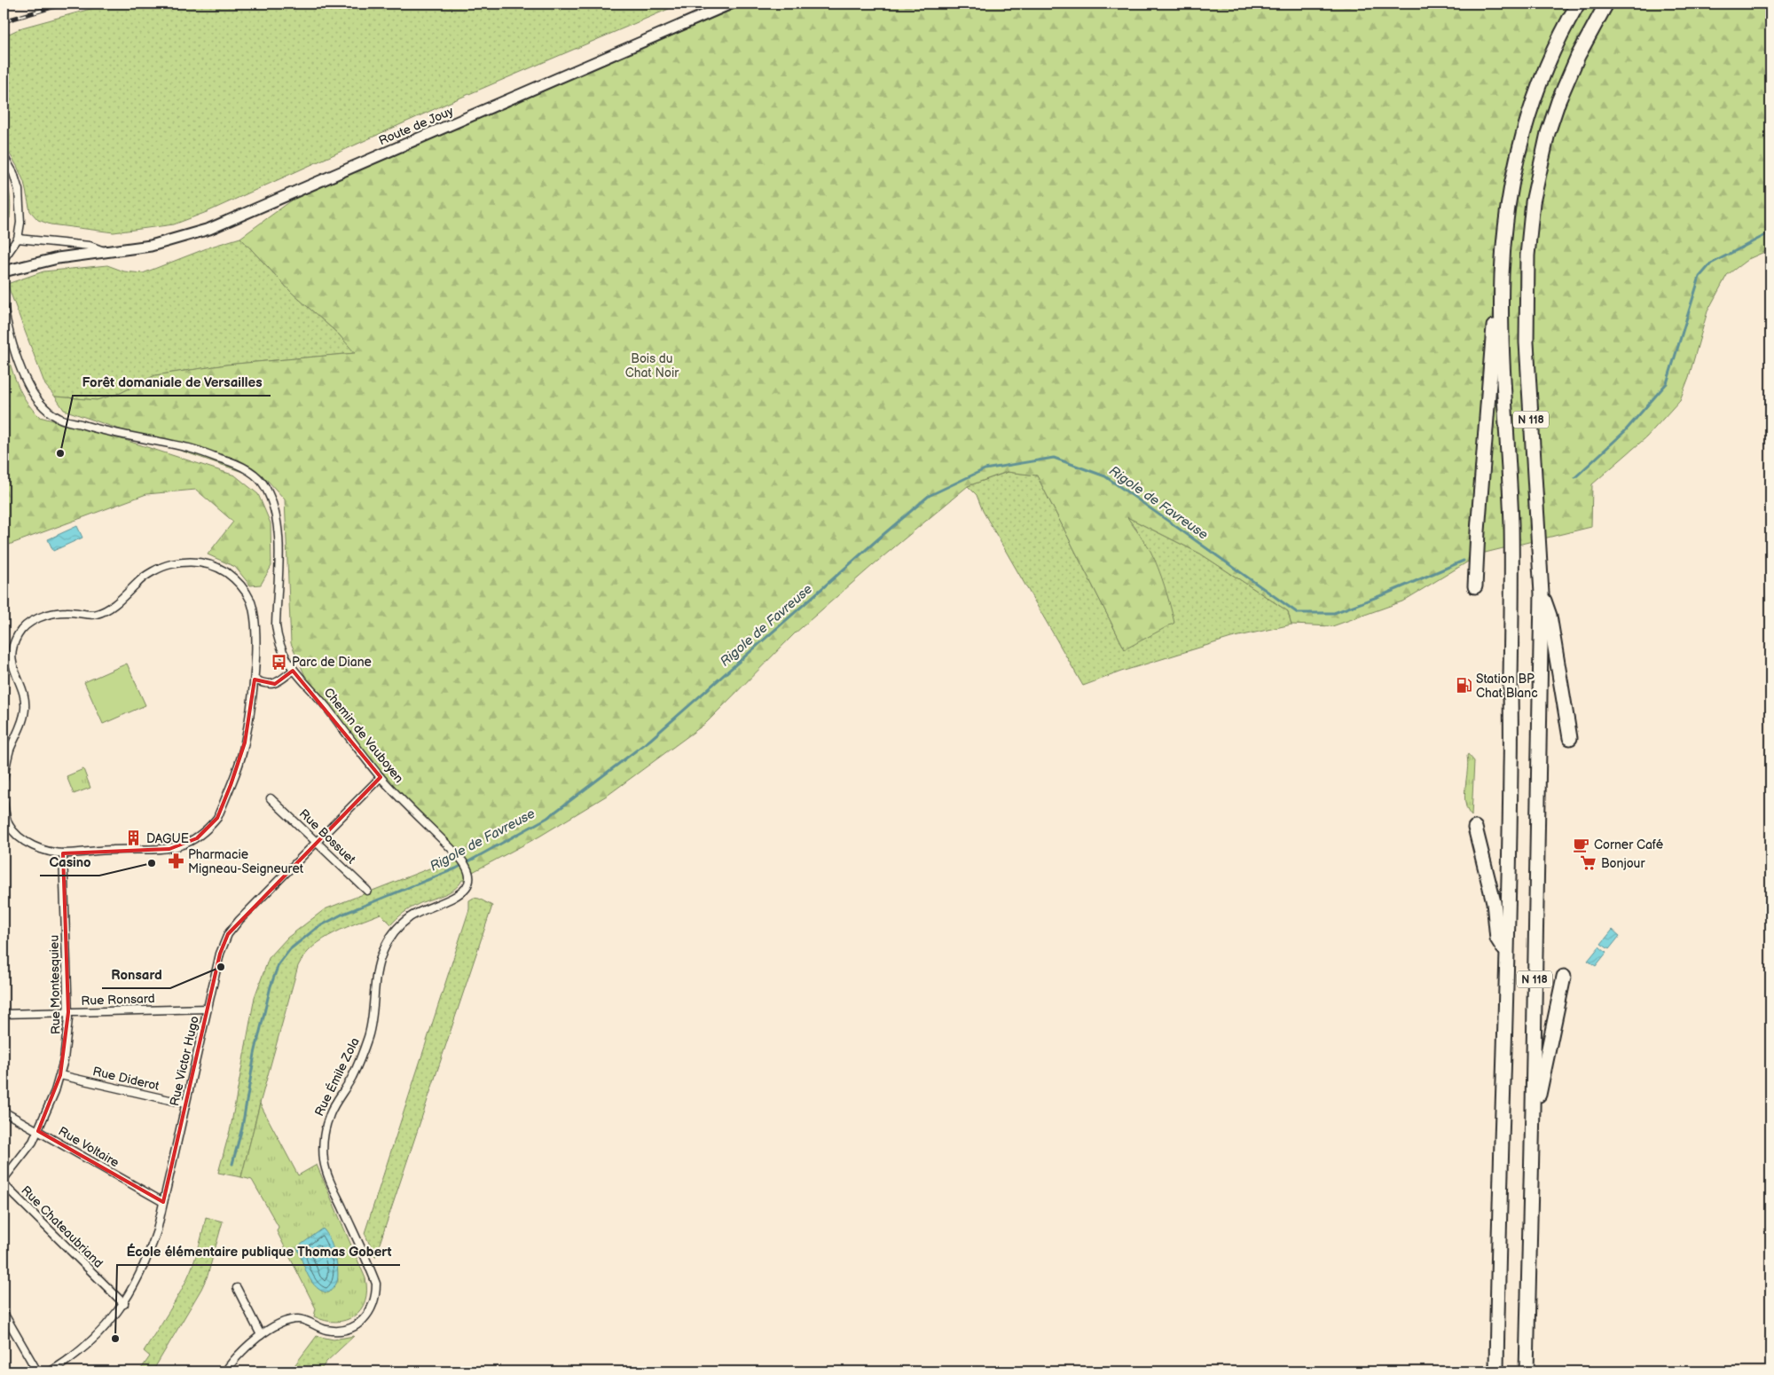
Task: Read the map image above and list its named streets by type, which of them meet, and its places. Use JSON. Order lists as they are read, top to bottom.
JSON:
{
  "streets": {
    "highway": ["N 118"],
    "main road": ["Route de Jouy"],
    "street": [
      "Chemin de Vauboyen",
      "Rue Bossuet",
      "Rue Montesquieu",
      "Rue Ronsard",
      "Rue Victor Hugo",
      "Rue Émile Zola",
      "Rue Diderot",
      "Rue Voltaire",
      "Rue Chateaubriand"
    ]
  },
  "crossings": [
    ["Chemin de Vauboyen", "Rue Victor Hugo"],
    ["Chemin de Vauboyen", "Rue Émile Zola"],
    ["Rue Bossuet", "Rue Victor Hugo"],
    ["Rue Montesquieu", "Rue Ronsard"],
    ["Rue Montesquieu", "Rue Diderot"],
    ["Rue Montesquieu", "Rue Voltaire"],
    ["Rue Ronsard", "Rue Victor Hugo"],
    ["Rue Victor Hugo", "Rue Diderot"],
    ["Rue Victor Hugo", "Rue Voltaire"],
    ["Rue Victor Hugo", "Rue Chateaubriand"]
  ],
  "water": ["Rigole de Favreuse"],
  "parks": ["Bois du Chat Noir"],
  "places": {
    "other": [
      "Forêt domaniale de Versailles",
      "Casino",
      "Ronsard",
      "École élémentaire publique Thomas Gobert"
    ],
    "bus stop": ["Parc de Diane"],
    "fuel station": ["Station BP Chat Blanc"],
    "building": ["DAGUE"],
    "cafe": ["Corner Café"],
    "pharmacy": ["Pharmacie Migneau-Seigneuret"],
    "supermarket": ["Bonjour"]
  }
}
